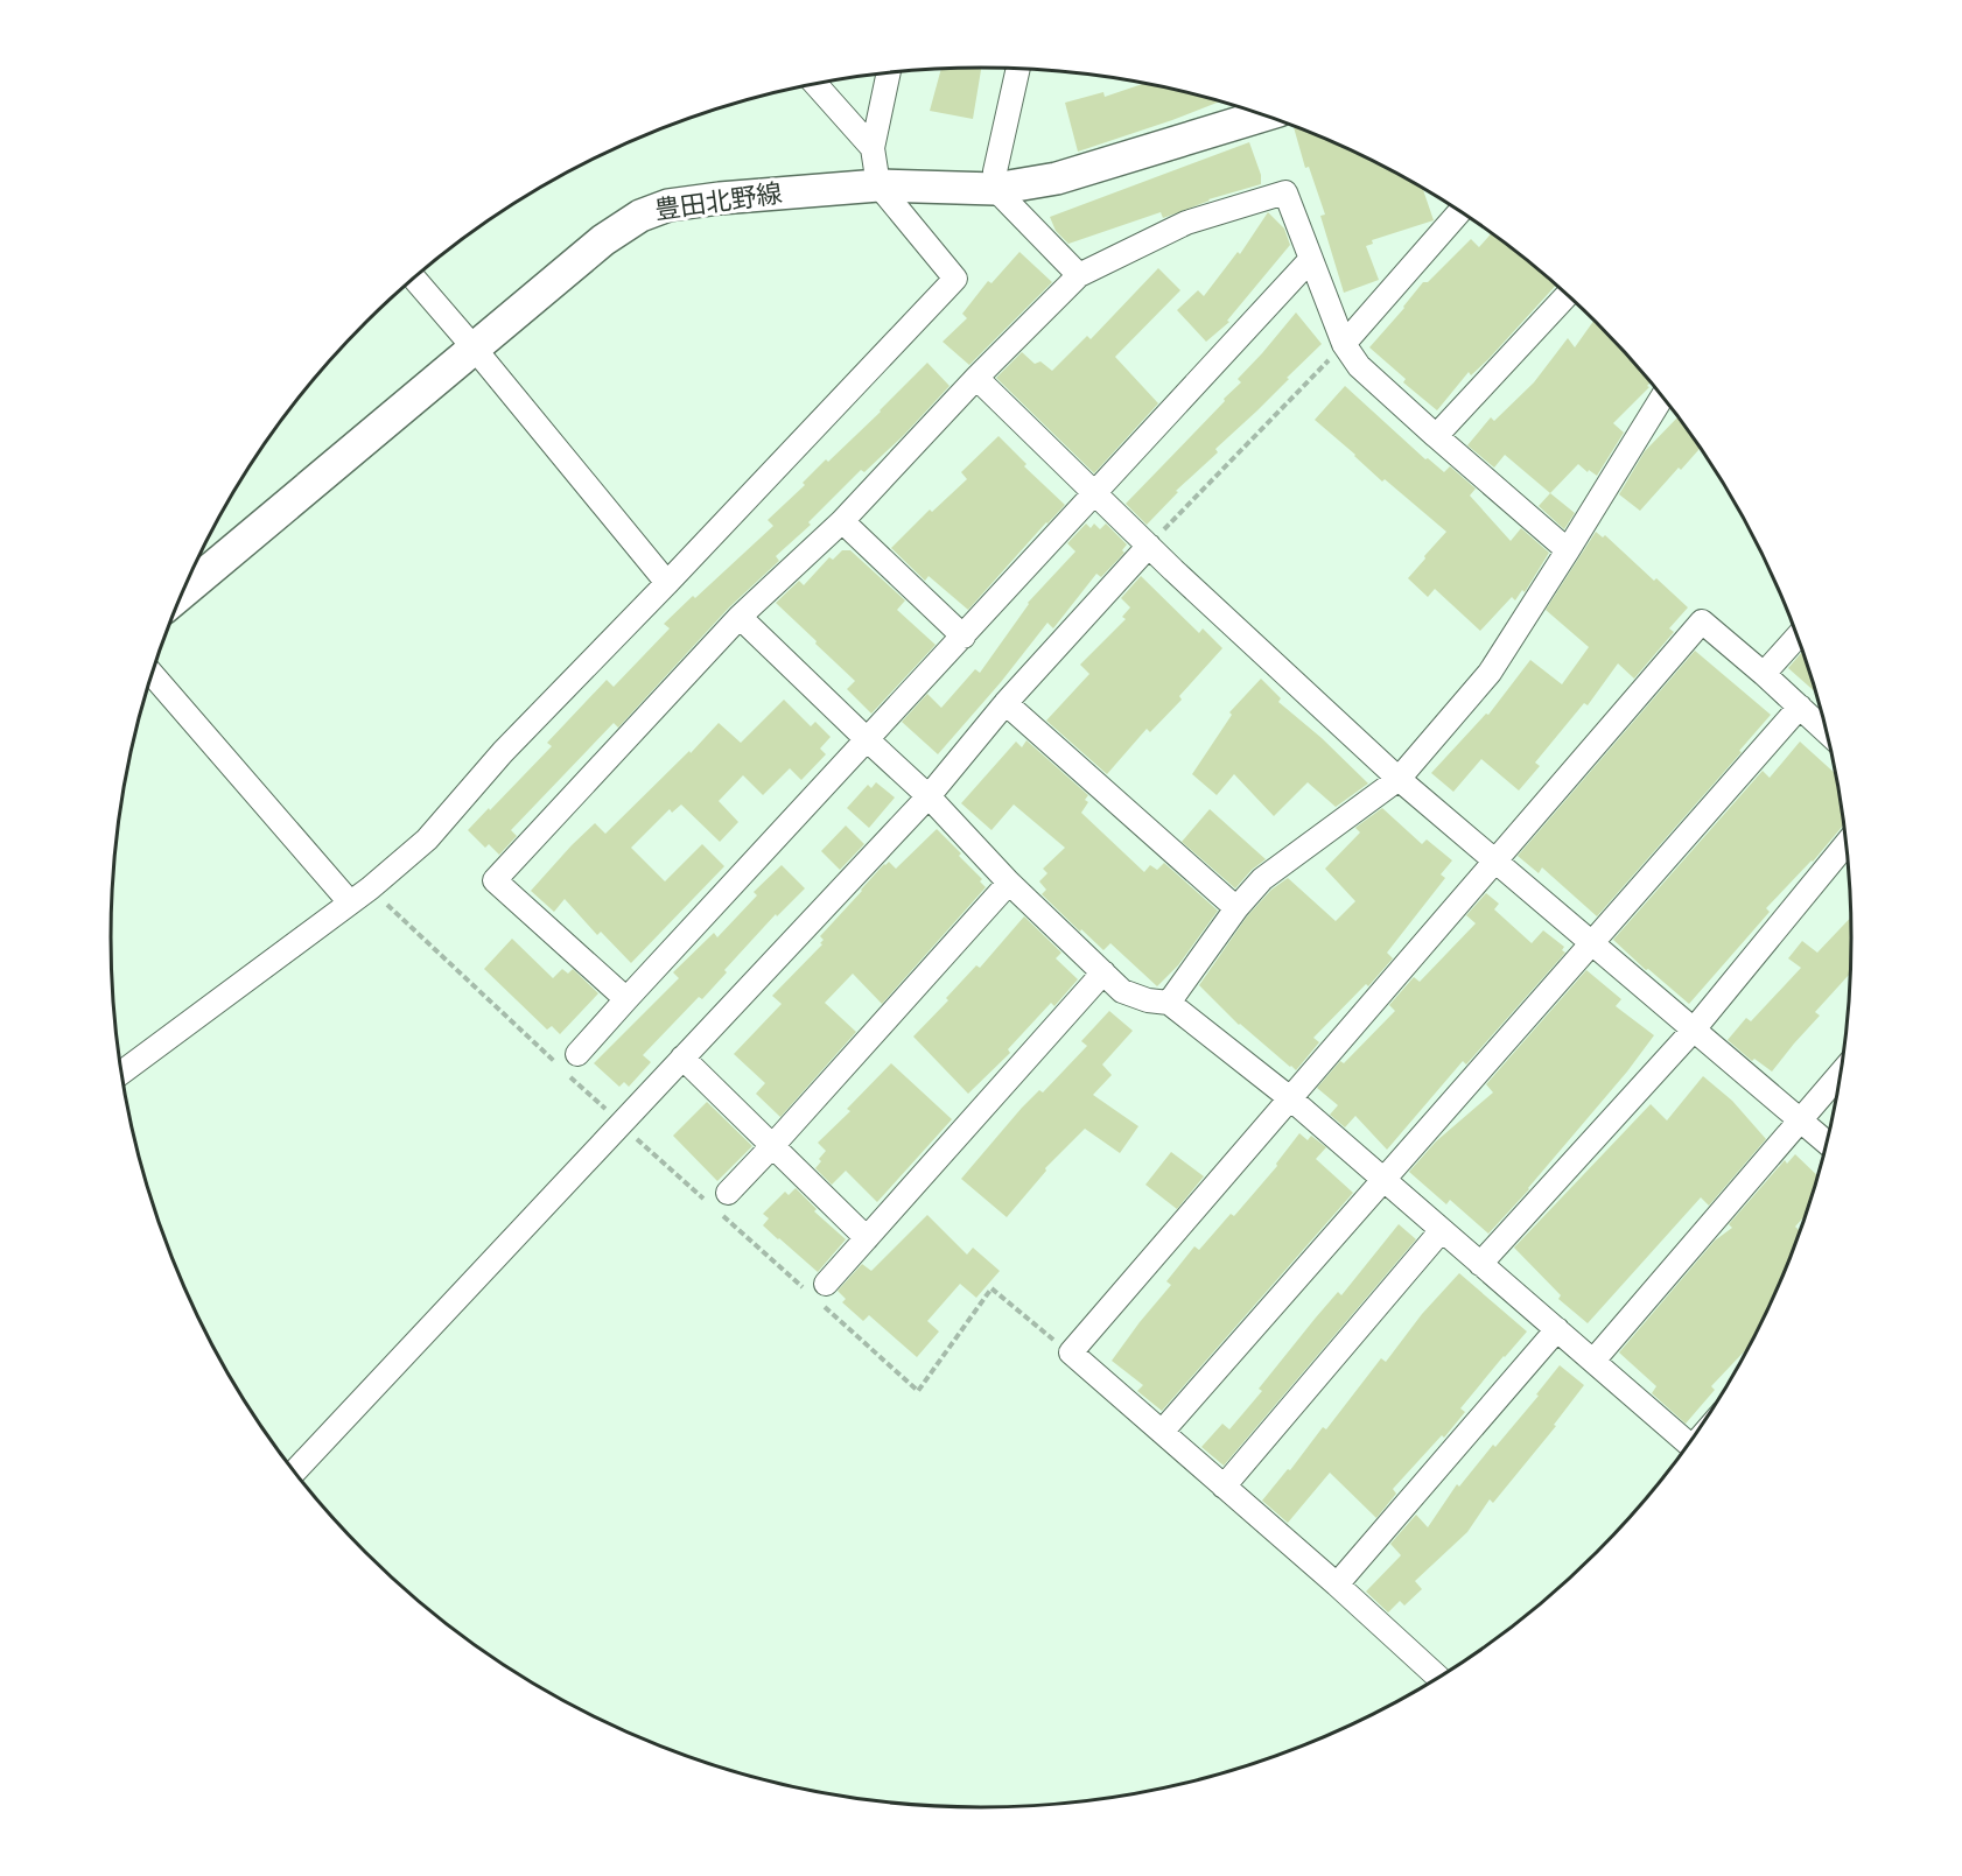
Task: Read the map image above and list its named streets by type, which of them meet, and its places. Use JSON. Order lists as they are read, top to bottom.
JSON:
{
  "streets": {
    "main road": ["豊田北野線"]
  }
}
